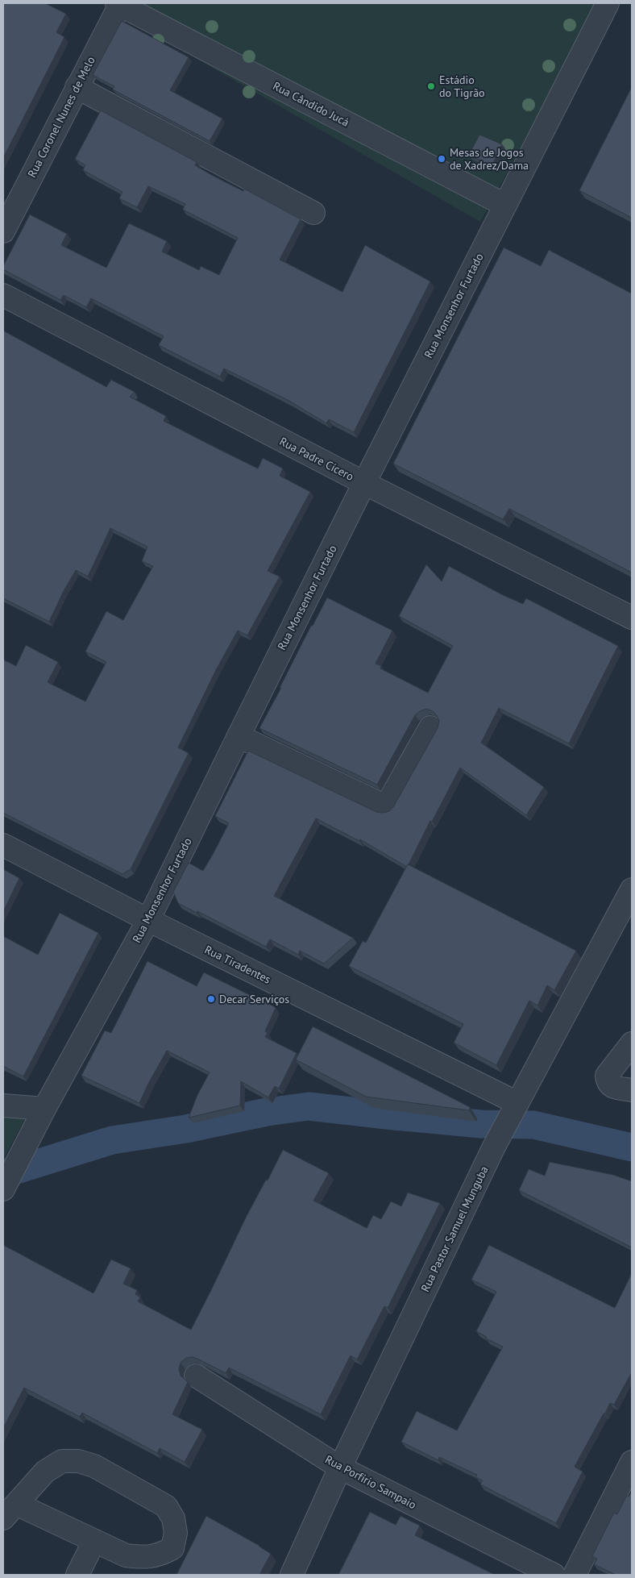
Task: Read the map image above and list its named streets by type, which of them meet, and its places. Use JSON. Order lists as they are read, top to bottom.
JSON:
{
  "streets": {
    "street": [
      "Rua Cândido Jucá",
      "Rua Coronel Nunes de Melo",
      "Rua Monsenhor Furtado",
      "Rua Padre Cícero",
      "Rua Tiradentes",
      "Rua Pastor Samuel Munguba",
      "Rua Porfírio Sampaio"
    ]
  },
  "crossings": [
    ["Rua Cândido Jucá", "Rua Coronel Nunes de Melo"],
    ["Rua Cândido Jucá", "Rua Monsenhor Furtado"],
    ["Rua Monsenhor Furtado", "Rua Padre Cícero"],
    ["Rua Monsenhor Furtado", "Rua Tiradentes"],
    ["Rua Tiradentes", "Rua Pastor Samuel Munguba"],
    ["Rua Pastor Samuel Munguba", "Rua Porfírio Sampaio"]
  ],
  "places": ["Estádio do Tigrão", "Mesas de Jogos de Xadrez/Dama", "Decar Serviços"]
}
